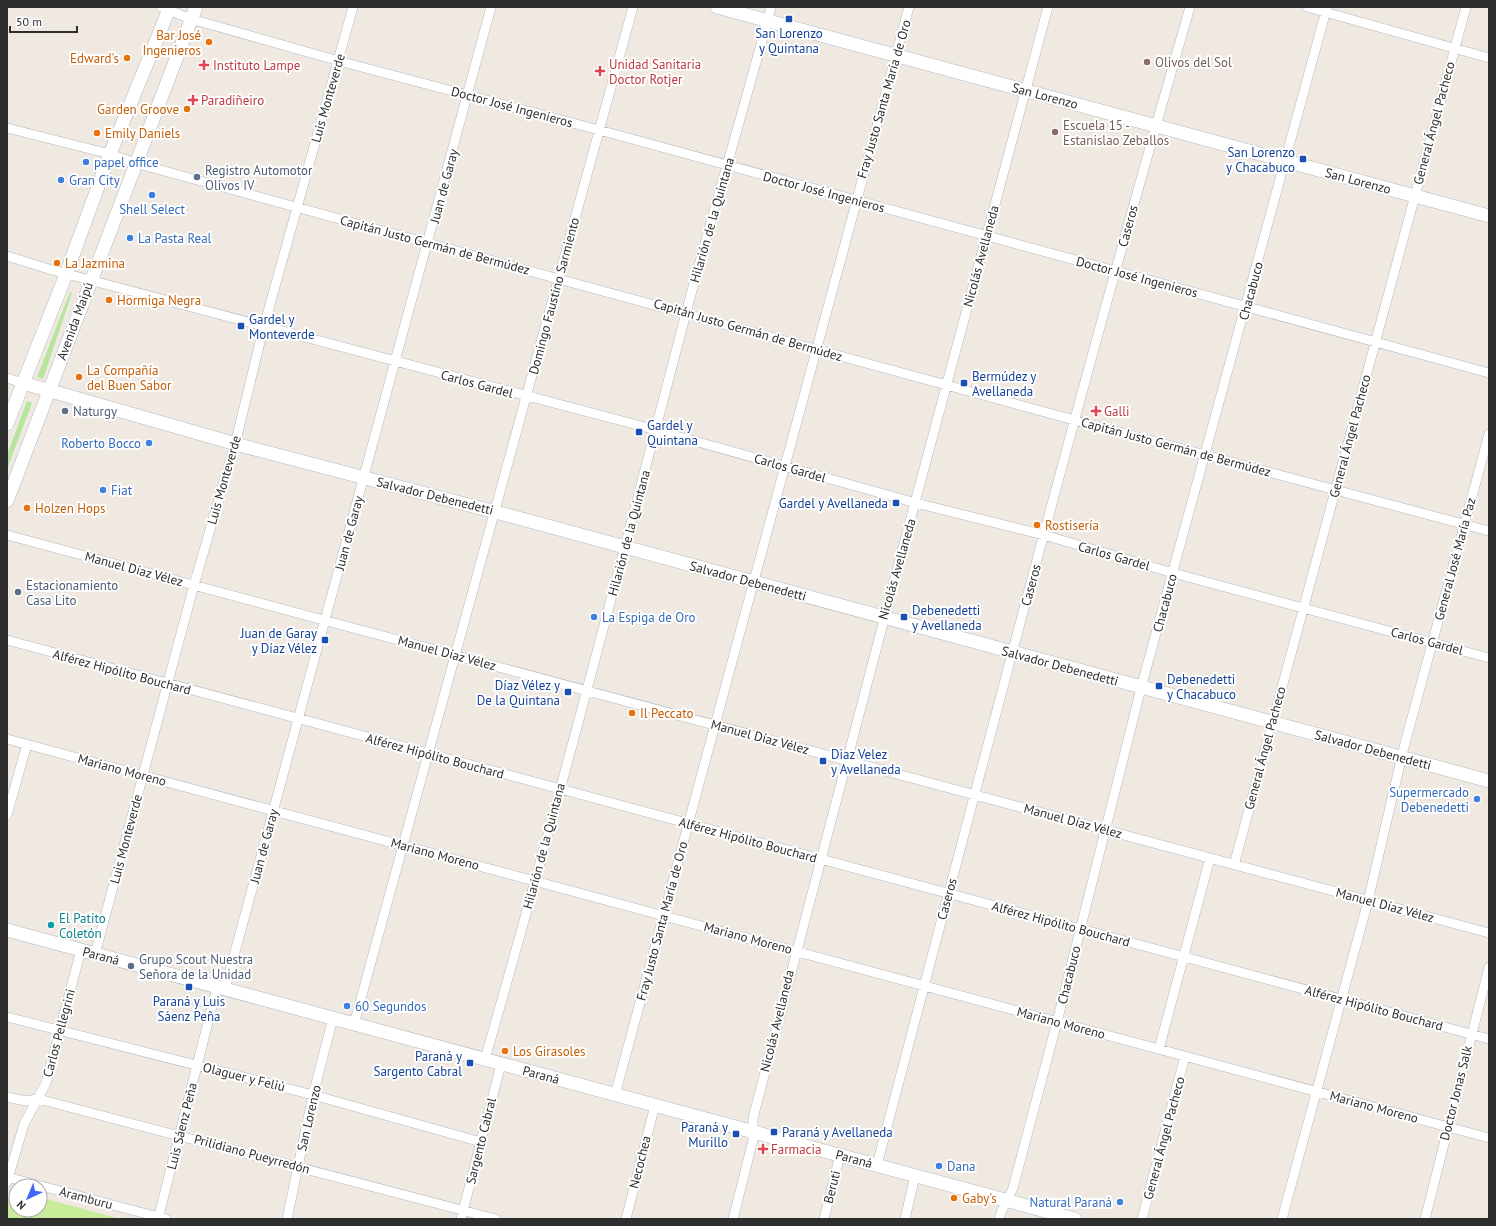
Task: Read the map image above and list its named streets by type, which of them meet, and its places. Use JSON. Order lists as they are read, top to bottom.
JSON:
{
  "streets": {
    "street": [
      "San Lorenzo",
      "Luis Monteverde",
      "Fray Justo Santa María de Oro",
      "Doctor José Ingenieros",
      "General Ángel Pacheco",
      "Juan de Garay",
      "Hilarión de la Quintana",
      "Caseros",
      "Capitán Justo Germán de Bermúdez",
      "Nicolás Avellaneda",
      "Chacabuco",
      "Domingo Faustino Sarmiento",
      "Avenida Maipú",
      "Carlos Gardel",
      "Salvador Debenedetti",
      "General José María Paz",
      "Manuel Díaz Vélez",
      "Alférez Hipólito Bouchard",
      "Mariano Moreno",
      "Paraná",
      "Carlos Pellegrini",
      "Olaguer y Feliú",
      "Doctor Jonas Salk",
      "Luis Sáenz Peña",
      "Sargento Cabral",
      "Prilidiano Pueyrredón",
      "Necochea",
      "Beruti",
      "Aramburu"
    ]
  },
  "crossings": [
    ["San Lorenzo", "Fray Justo Santa María de Oro"],
    ["San Lorenzo", "General Ángel Pacheco"],
    ["San Lorenzo", "Hilarión de la Quintana"],
    ["San Lorenzo", "Caseros"],
    ["San Lorenzo", "Nicolás Avellaneda"],
    ["San Lorenzo", "Chacabuco"],
    ["San Lorenzo", "Paraná"],
    ["San Lorenzo", "Olaguer y Feliú"],
    ["San Lorenzo", "Prilidiano Pueyrredón"],
    ["Luis Monteverde", "Doctor José Ingenieros"],
    ["Luis Monteverde", "Capitán Justo Germán de Bermúdez"],
    ["Luis Monteverde", "Carlos Gardel"],
    ["Luis Monteverde", "Salvador Debenedetti"],
    ["Luis Monteverde", "Manuel Díaz Vélez"],
    ["Luis Monteverde", "Alférez Hipólito Bouchard"],
    ["Luis Monteverde", "Mariano Moreno"],
    ["Luis Monteverde", "Paraná"],
    ["Fray Justo Santa María de Oro", "Doctor José Ingenieros"],
    ["Fray Justo Santa María de Oro", "Capitán Justo Germán de Bermúdez"],
    ["Fray Justo Santa María de Oro", "Carlos Gardel"],
    ["Fray Justo Santa María de Oro", "Salvador Debenedetti"],
    ["Fray Justo Santa María de Oro", "Manuel Díaz Vélez"],
    ["Fray Justo Santa María de Oro", "Alférez Hipólito Bouchard"],
    ["Fray Justo Santa María de Oro", "Mariano Moreno"],
    ["Fray Justo Santa María de Oro", "Paraná"],
    ["Doctor José Ingenieros", "General Ángel Pacheco"],
    ["Doctor José Ingenieros", "Juan de Garay"],
    ["Doctor José Ingenieros", "Hilarión de la Quintana"],
    ["Doctor José Ingenieros", "Caseros"],
    ["Doctor José Ingenieros", "Nicolás Avellaneda"],
    ["Doctor José Ingenieros", "Chacabuco"],
    ["Doctor José Ingenieros", "Domingo Faustino Sarmiento"],
    ["Doctor José Ingenieros", "Avenida Maipú"],
    ["General Ángel Pacheco", "Capitán Justo Germán de Bermúdez"],
    ["General Ángel Pacheco", "Carlos Gardel"],
    ["General Ángel Pacheco", "Salvador Debenedetti"],
    ["General Ángel Pacheco", "Manuel Díaz Vélez"],
    ["General Ángel Pacheco", "Mariano Moreno"],
    ["Juan de Garay", "Capitán Justo Germán de Bermúdez"],
    ["Juan de Garay", "Carlos Gardel"],
    ["Juan de Garay", "Salvador Debenedetti"],
    ["Juan de Garay", "Manuel Díaz Vélez"],
    ["Juan de Garay", "Alférez Hipólito Bouchard"],
    ["Juan de Garay", "Mariano Moreno"],
    ["Juan de Garay", "Paraná"],
    ["Juan de Garay", "Luis Sáenz Peña"],
    ["Hilarión de la Quintana", "Capitán Justo Germán de Bermúdez"],
    ["Hilarión de la Quintana", "Carlos Gardel"],
    ["Hilarión de la Quintana", "Salvador Debenedetti"],
    ["Hilarión de la Quintana", "Manuel Díaz Vélez"],
    ["Hilarión de la Quintana", "Alférez Hipólito Bouchard"],
    ["Hilarión de la Quintana", "Mariano Moreno"],
    ["Hilarión de la Quintana", "Paraná"],
    ["Caseros", "Capitán Justo Germán de Bermúdez"],
    ["Caseros", "Carlos Gardel"],
    ["Caseros", "Salvador Debenedetti"],
    ["Caseros", "Manuel Díaz Vélez"],
    ["Caseros", "Alférez Hipólito Bouchard"],
    ["Caseros", "Mariano Moreno"],
    ["Caseros", "Paraná"],
    ["Capitán Justo Germán de Bermúdez", "Nicolás Avellaneda"],
    ["Capitán Justo Germán de Bermúdez", "Chacabuco"],
    ["Capitán Justo Germán de Bermúdez", "Domingo Faustino Sarmiento"],
    ["Capitán Justo Germán de Bermúdez", "Avenida Maipú"],
    ["Capitán Justo Germán de Bermúdez", "General José María Paz"],
    ["Nicolás Avellaneda", "Carlos Gardel"],
    ["Nicolás Avellaneda", "Salvador Debenedetti"],
    ["Nicolás Avellaneda", "Manuel Díaz Vélez"],
    ["Nicolás Avellaneda", "Alférez Hipólito Bouchard"],
    ["Nicolás Avellaneda", "Mariano Moreno"],
    ["Nicolás Avellaneda", "Paraná"],
    ["Chacabuco", "Carlos Gardel"],
    ["Chacabuco", "Salvador Debenedetti"],
    ["Chacabuco", "Manuel Díaz Vélez"],
    ["Chacabuco", "Alférez Hipólito Bouchard"],
    ["Chacabuco", "Mariano Moreno"],
    ["Chacabuco", "Paraná"],
    ["Domingo Faustino Sarmiento", "Carlos Gardel"],
    ["Domingo Faustino Sarmiento", "Salvador Debenedetti"],
    ["Domingo Faustino Sarmiento", "Manuel Díaz Vélez"],
    ["Domingo Faustino Sarmiento", "Alférez Hipólito Bouchard"],
    ["Domingo Faustino Sarmiento", "Mariano Moreno"],
    ["Domingo Faustino Sarmiento", "Paraná"],
    ["Avenida Maipú", "Carlos Gardel"],
    ["Avenida Maipú", "Salvador Debenedetti"],
    ["Carlos Gardel", "General José María Paz"],
    ["Salvador Debenedetti", "General José María Paz"],
    ["General José María Paz", "Manuel Díaz Vélez"],
    ["General José María Paz", "Alférez Hipólito Bouchard"],
    ["General José María Paz", "Mariano Moreno"],
    ["Alférez Hipólito Bouchard", "Doctor Jonas Salk"],
    ["Mariano Moreno", "Doctor Jonas Salk"],
    ["Paraná", "Carlos Pellegrini"],
    ["Paraná", "Luis Sáenz Peña"],
    ["Paraná", "Sargento Cabral"],
    ["Paraná", "Necochea"],
    ["Paraná", "Beruti"],
    ["Carlos Pellegrini", "Olaguer y Feliú"],
    ["Carlos Pellegrini", "Prilidiano Pueyrredón"],
    ["Carlos Pellegrini", "Aramburu"],
    ["Olaguer y Feliú", "Luis Sáenz Peña"],
    ["Olaguer y Feliú", "Sargento Cabral"],
    ["Luis Sáenz Peña", "Prilidiano Pueyrredón"],
    ["Luis Sáenz Peña", "Aramburu"],
    ["Sargento Cabral", "Prilidiano Pueyrredón"]
  ],
  "places": {
    "transit": [
      "San Lorenzo y Quintana",
      "San Lorenzo y Chacabuco",
      "Gardel y Monteverde",
      "Bermúdez y Avellaneda",
      "Gardel y Quintana",
      "Gardel y Avellaneda",
      "Debenedetti y Avellaneda",
      "Juan de Garay y Díaz Vélez",
      "Debenedetti y Chacabuco",
      "Díaz Vélez y De la Quintana",
      "Diaz Velez y Avellaneda",
      "Paraná y Luis Sáenz Peña",
      "Paraná y Sargento Cabral",
      "Paraná y Avellaneda",
      "Paraná y Murillo"
    ],
    "other": [
      "Bar José Ingenieros",
      "Edward's",
      "Olivos del Sol",
      "Garden Groove",
      "Escuela 15 - Estanislao Zeballos",
      "Emily Daniels",
      "papel office",
      "Registro Automotor Olivos IV",
      "Gran City",
      "Shell Select",
      "La Pasta Real",
      "La Jazmina",
      "Hormiga Negra",
      "La Compañía del Buen Sabor",
      "Naturgy",
      "Roberto Bocco",
      "Fiat",
      "Holzen Hops",
      "Rostisería",
      "Estacionamiento Casa Lito",
      "La Espiga de Oro",
      "Il Peccato",
      "Supermercado Debenedetti",
      "El Patito Coletón",
      "Grupo Scout Nuestra Señora de la Unidad",
      "60 Segundos",
      "Los Girasoles",
      "Dana",
      "Gaby's",
      "Natural Paraná"
    ],
    "health": [
      "Instituto Lampe",
      "Unidad Sanitaria Doctor Rotjer",
      "Paradiñeiro",
      "Galli",
      "Farmacia"
    ]
  },
  "scale_bar": "50 m",
  "north": "bottom left"
}
